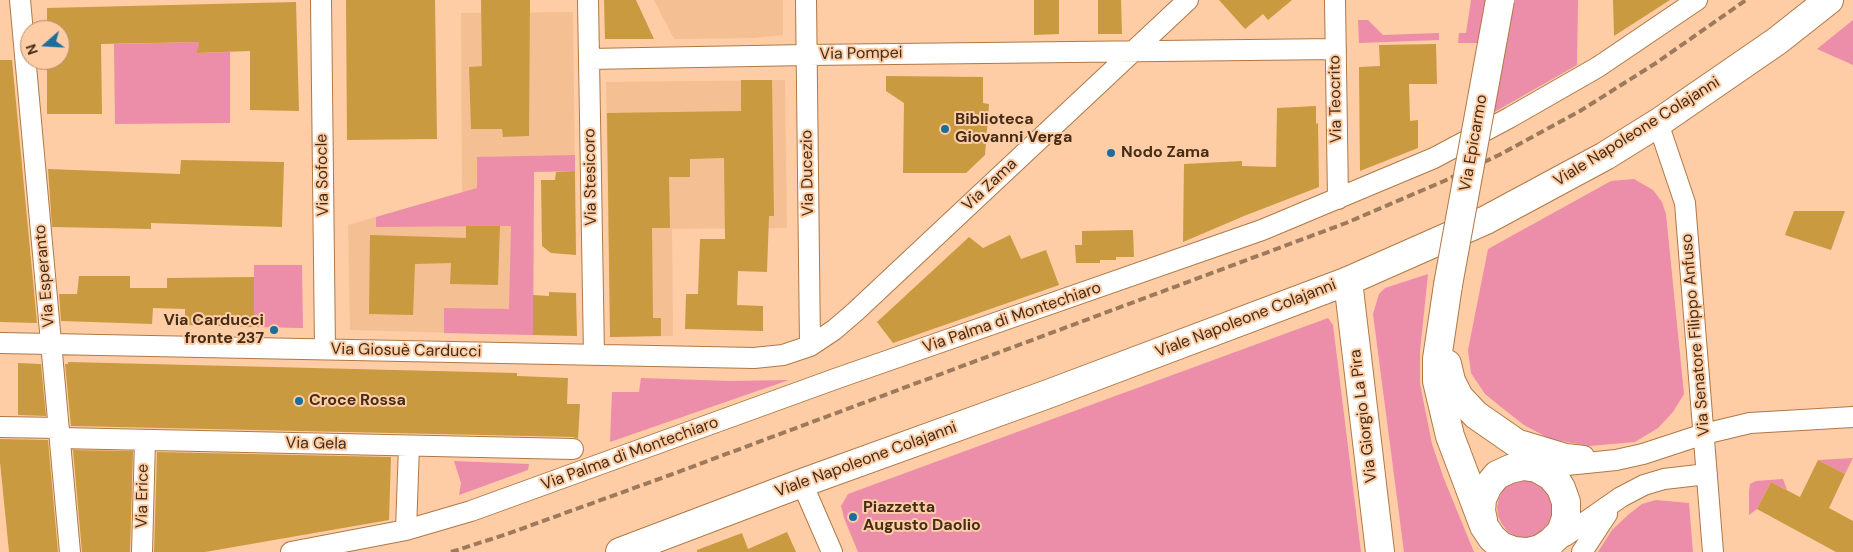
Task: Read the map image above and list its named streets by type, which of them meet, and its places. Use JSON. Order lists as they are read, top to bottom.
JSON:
{
  "streets": {
    "street": [
      "Via Pompei",
      "Via Teocrito",
      "Viale Napoleone Colajanni",
      "Via Epicarmo",
      "Via Ducezio",
      "Via Sofocle",
      "Via Stesicoro",
      "Via Zama",
      "Via Esperanto",
      "Via Palma di Montechiaro",
      "Via Senatore Filippo Anfuso",
      "Via Giosuè Carducci",
      "Via Giorgio La Pira",
      "Via Gela",
      "Via Erice"
    ]
  },
  "crossings": [
    ["Via Pompei", "Via Teocrito"],
    ["Via Pompei", "Via Ducezio"],
    ["Via Pompei", "Via Stesicoro"],
    ["Via Pompei", "Via Zama"],
    ["Via Teocrito", "Via Palma di Montechiaro"],
    ["Viale Napoleone Colajanni", "Via Senatore Filippo Anfuso"],
    ["Viale Napoleone Colajanni", "Via Giorgio La Pira"],
    ["Via Ducezio", "Via Zama"],
    ["Via Ducezio", "Via Giosuè Carducci"],
    ["Via Sofocle", "Via Giosuè Carducci"],
    ["Via Stesicoro", "Via Giosuè Carducci"],
    ["Via Zama", "Via Giosuè Carducci"],
    ["Via Esperanto", "Via Giosuè Carducci"],
    ["Via Esperanto", "Via Gela"],
    ["Via Gela", "Via Erice"]
  ],
  "places": [
    "Biblioteca Giovanni Verga",
    "Nodo Zama",
    "Via Carducci fronte 237",
    "Croce Rossa",
    "Piazzetta Augusto Daolio"
  ],
  "north": "left"
}
